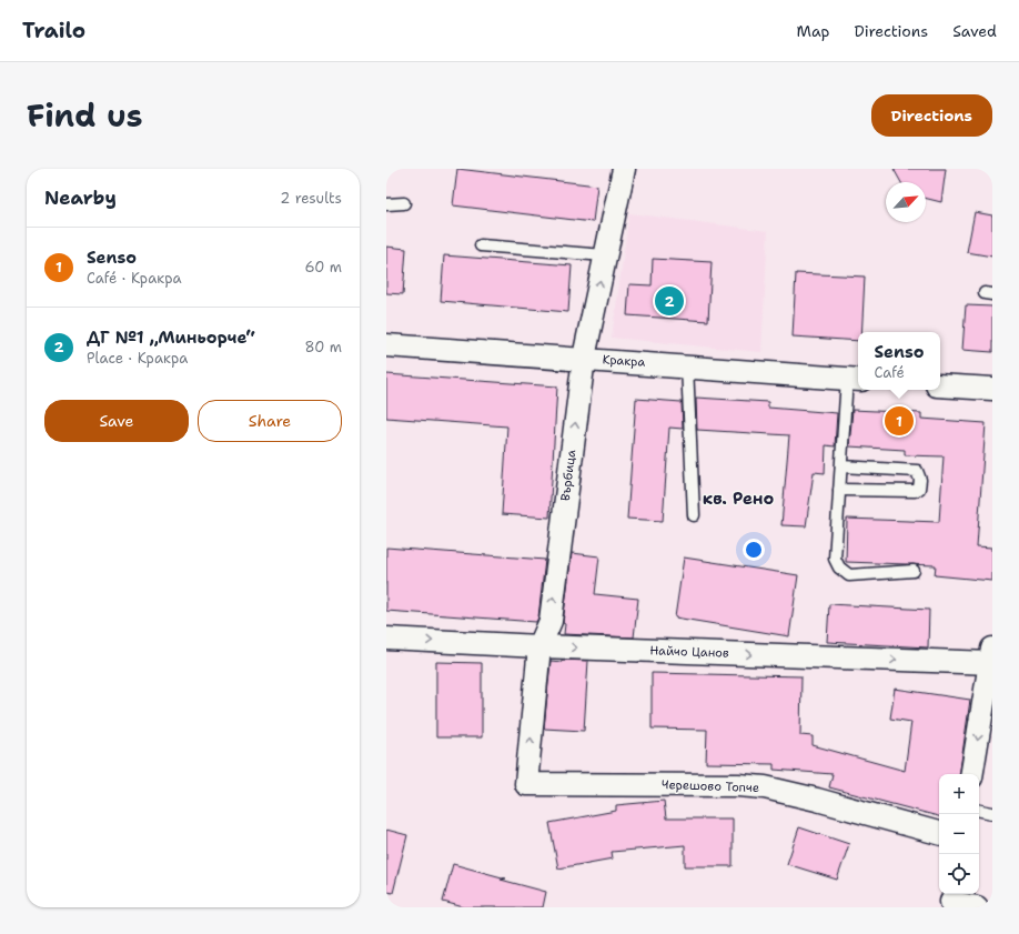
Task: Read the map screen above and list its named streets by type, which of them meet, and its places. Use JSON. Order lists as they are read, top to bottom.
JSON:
{
  "streets": {
    "street": [
      "Кракра",
      "Върбица",
      "Найчо Цанов",
      "Черешово Топче"
    ]
  },
  "crossings": [
    ["Кракра", "Върбица"],
    ["Върбица", "Найчо Цанов"],
    ["Върбица", "Черешово Топче"]
  ],
  "one_way": ["Върбица", "Найчо Цанов"],
  "districts": ["кв. Рено"],
  "north": "top right",
  "page": {
    "header": "Trailo",
    "nav": ["Map", "Directions", "Saved"],
    "title": "Find us",
    "buttons": [
      "Directions",
      ["Save", "Share"]
    ],
    "heading": ["Nearby", "2 results"],
    "list": [
      {
        "mark": "1",
        "name": "Senso",
        "note": "Café · Кракра",
        "value": "60 m"
      },
      {
        "mark": "2",
        "name": "ДГ №1 „Миньорче“",
        "note": "Place · Кракра",
        "value": "80 m"
      }
    ],
    "pins": ["2", "1"],
    "popup": ["Senso", "Café"],
    "map_buttons": ["+", "−"]
  }
}
